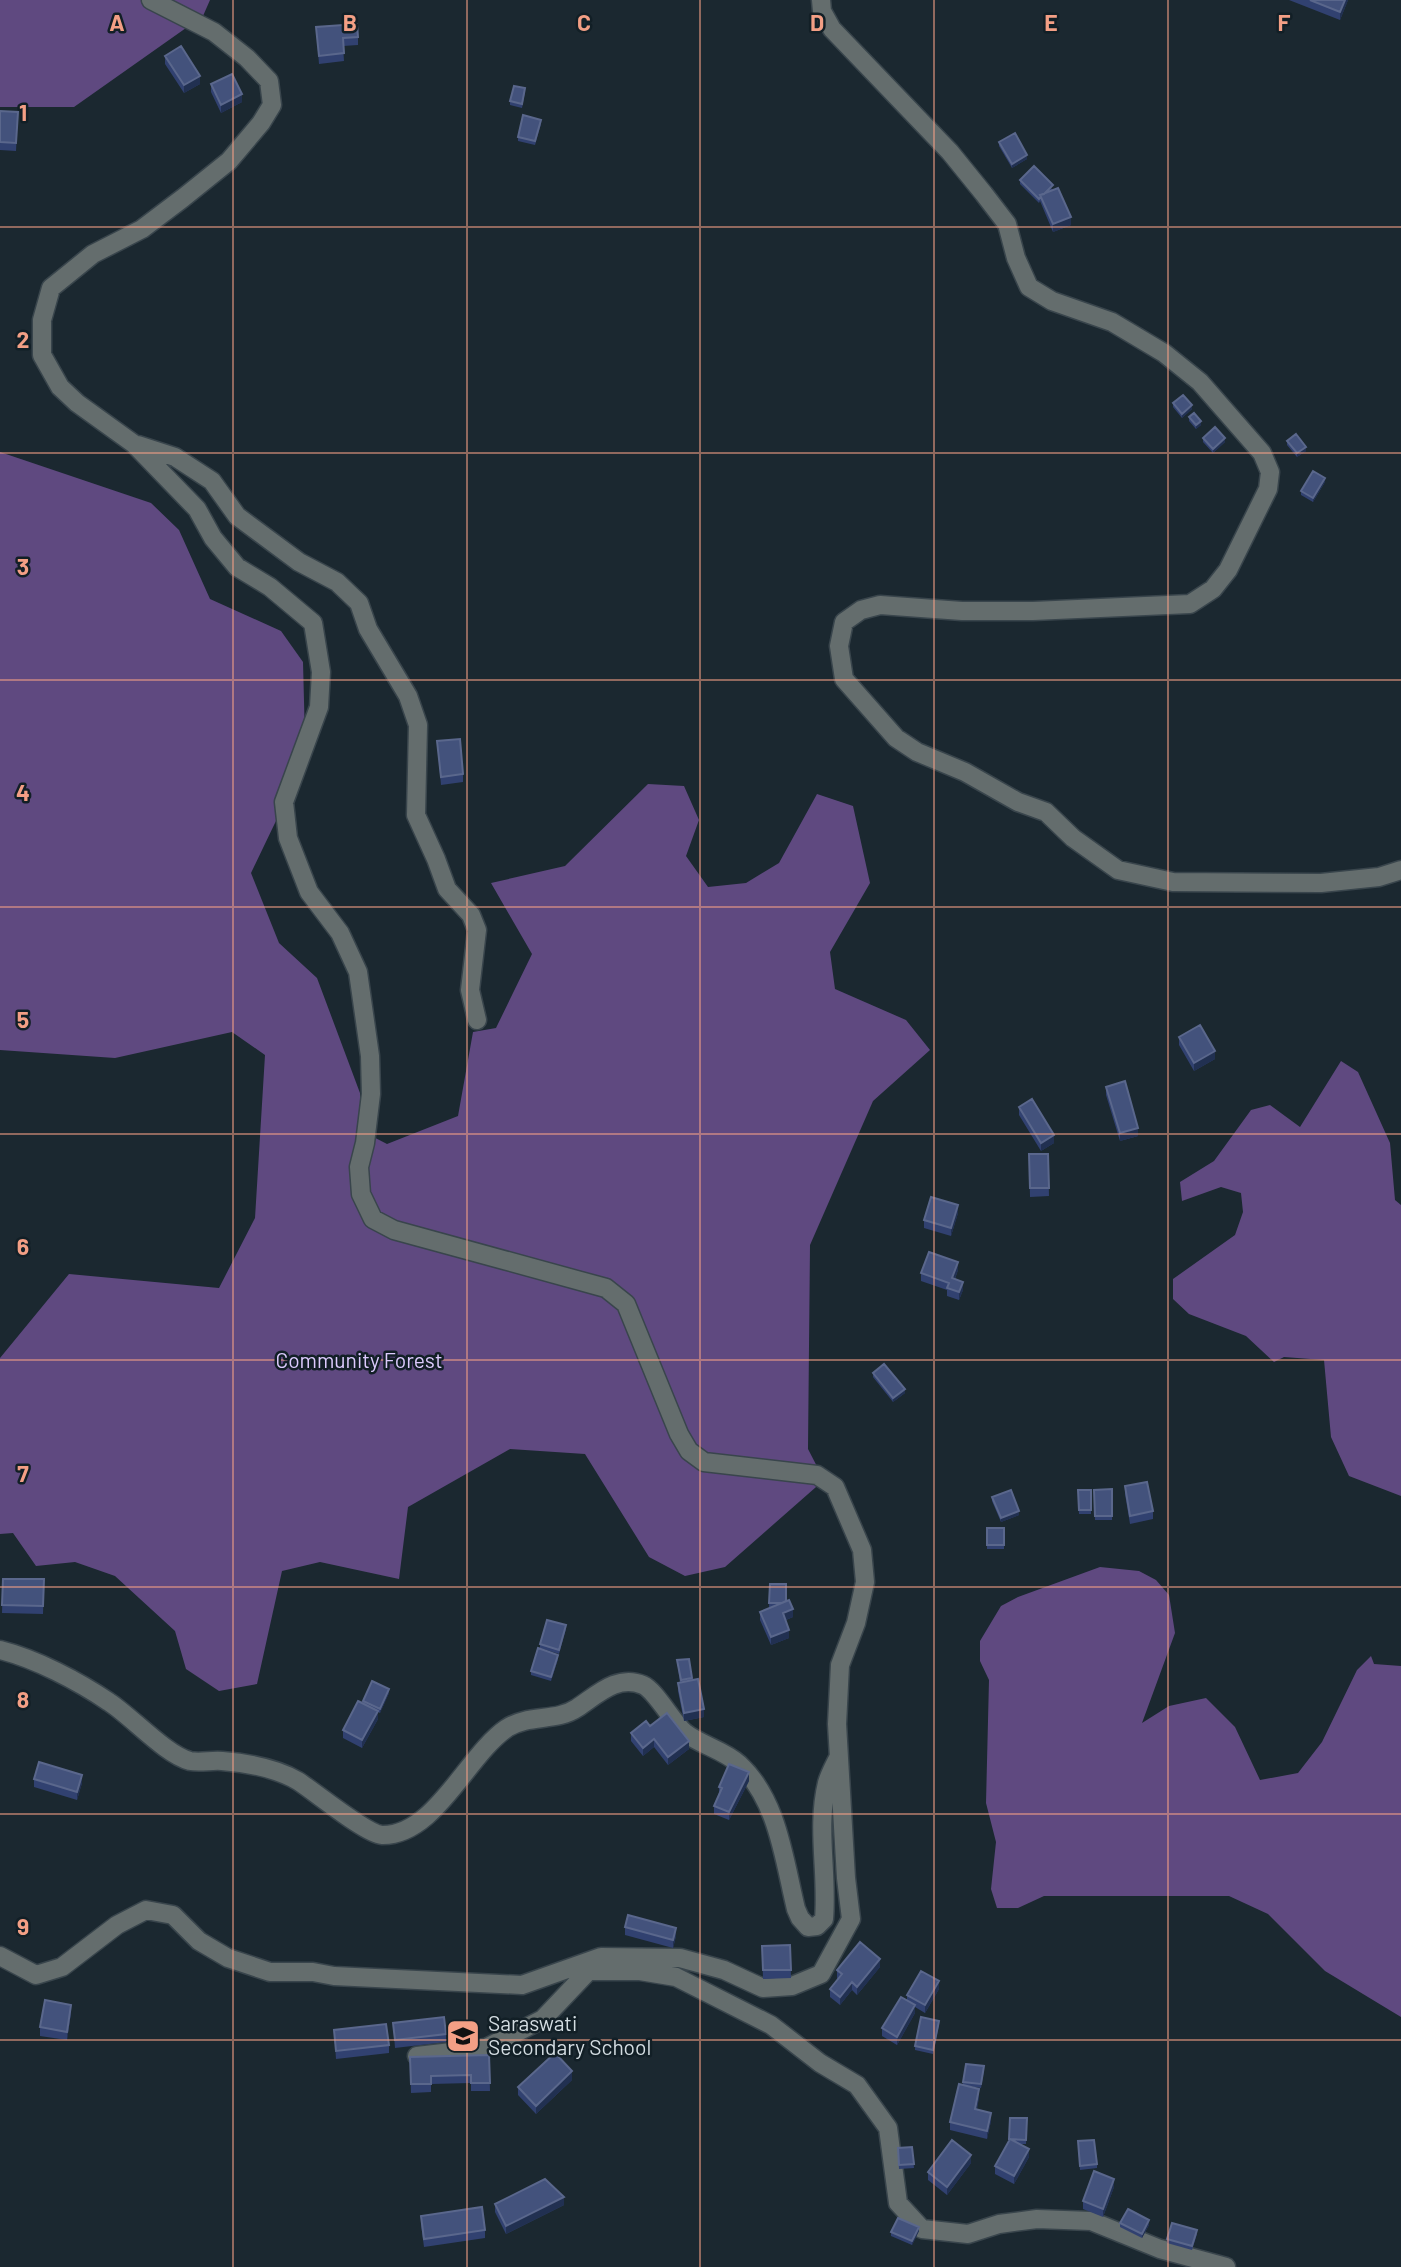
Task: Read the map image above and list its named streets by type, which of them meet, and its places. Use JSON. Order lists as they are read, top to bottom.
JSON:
{
  "parks": ["Community Forest"],
  "places": {
    "school or university": ["Saraswati Secondary School"]
  },
  "grid": {
    "columns": [
      "A",
      "B",
      "C",
      "D",
      "E",
      "F"
    ],
    "rows": [
      "1",
      "2",
      "3",
      "4",
      "5",
      "6",
      "7",
      "8",
      "9"
    ]
  }
}
